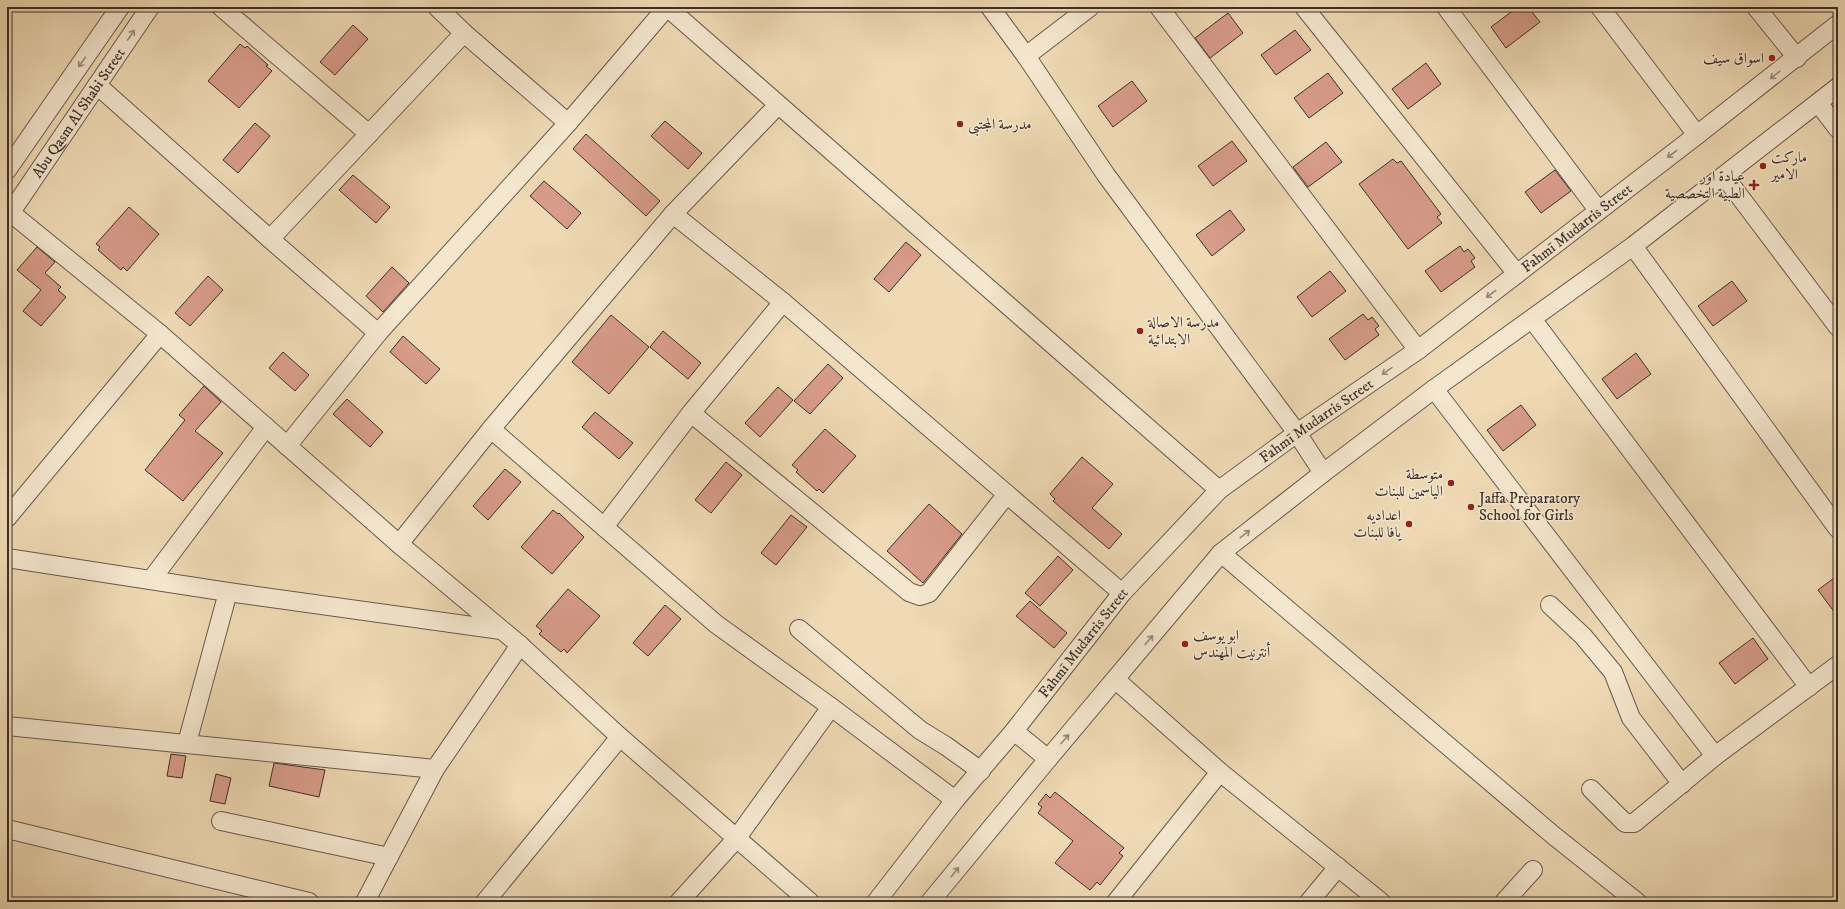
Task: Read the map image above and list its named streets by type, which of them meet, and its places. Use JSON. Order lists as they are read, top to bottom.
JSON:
{
  "streets": {
    "street": ["Abu Qasm Al Shabi Street", "Fahmī Mudarris Street"]
  },
  "places": {
    "other": [
      "اسواق سيف",
      "مدرسة المجتبى",
      "ماركت الامير",
      "مدرسة الاصالة الابتدائية",
      "متوسطة الياسمين للبنات",
      "Jaffa Preparatory School for Girls",
      "اعداديه يافا للبنات",
      "ابو يوسف أنترنيت المهندس"
    ],
    "health": ["عيادة اور الطبية التخصصية"]
  }
}
